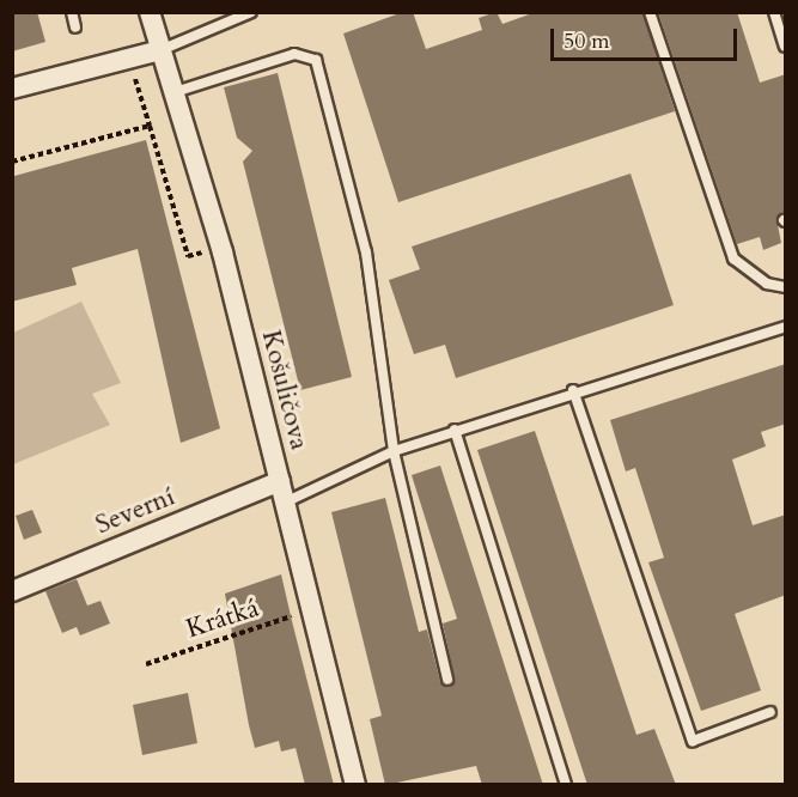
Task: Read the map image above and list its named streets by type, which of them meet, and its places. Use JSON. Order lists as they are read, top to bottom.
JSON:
{
  "streets": {
    "street": ["Košuličova", "Severní"],
    "path": ["Krátká"]
  },
  "crossings": [
    ["Košuličova", "Severní"],
    ["Košuličova", "Krátká"]
  ],
  "scale_bar": "50 m"
}
